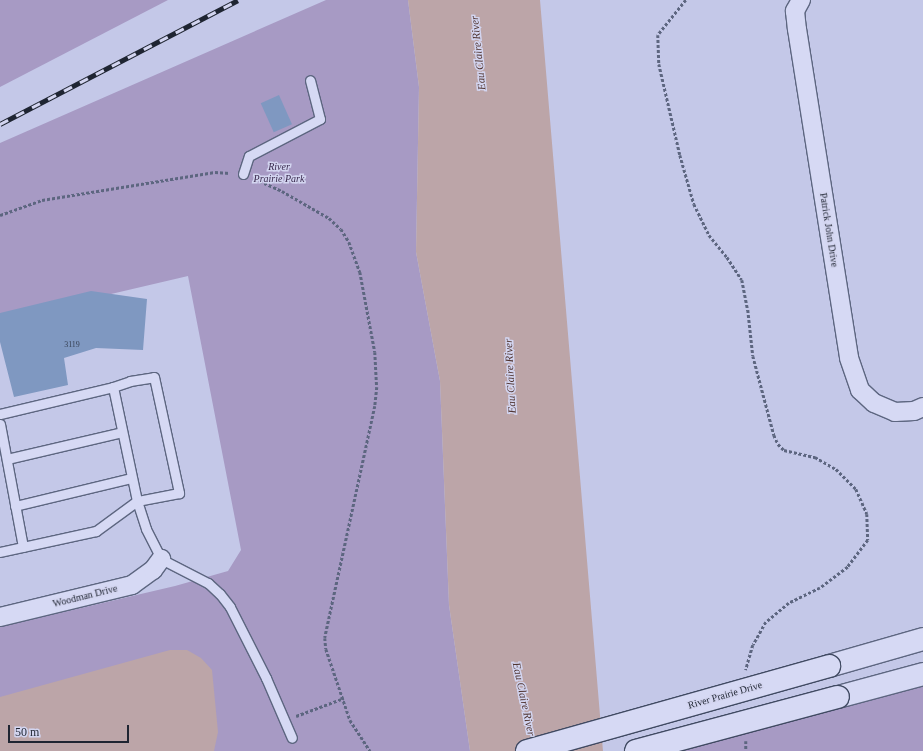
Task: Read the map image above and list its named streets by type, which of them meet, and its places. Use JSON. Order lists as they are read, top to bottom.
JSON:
{
  "streets": {
    "main road": ["River Prairie Drive"],
    "street": ["Patrick John Drive", "Woodman Drive"]
  },
  "water": ["Eau Claire River"],
  "parks": ["River Prairie Park"],
  "house_numbers": ["3119"],
  "scale_bar": "50 m"
}
